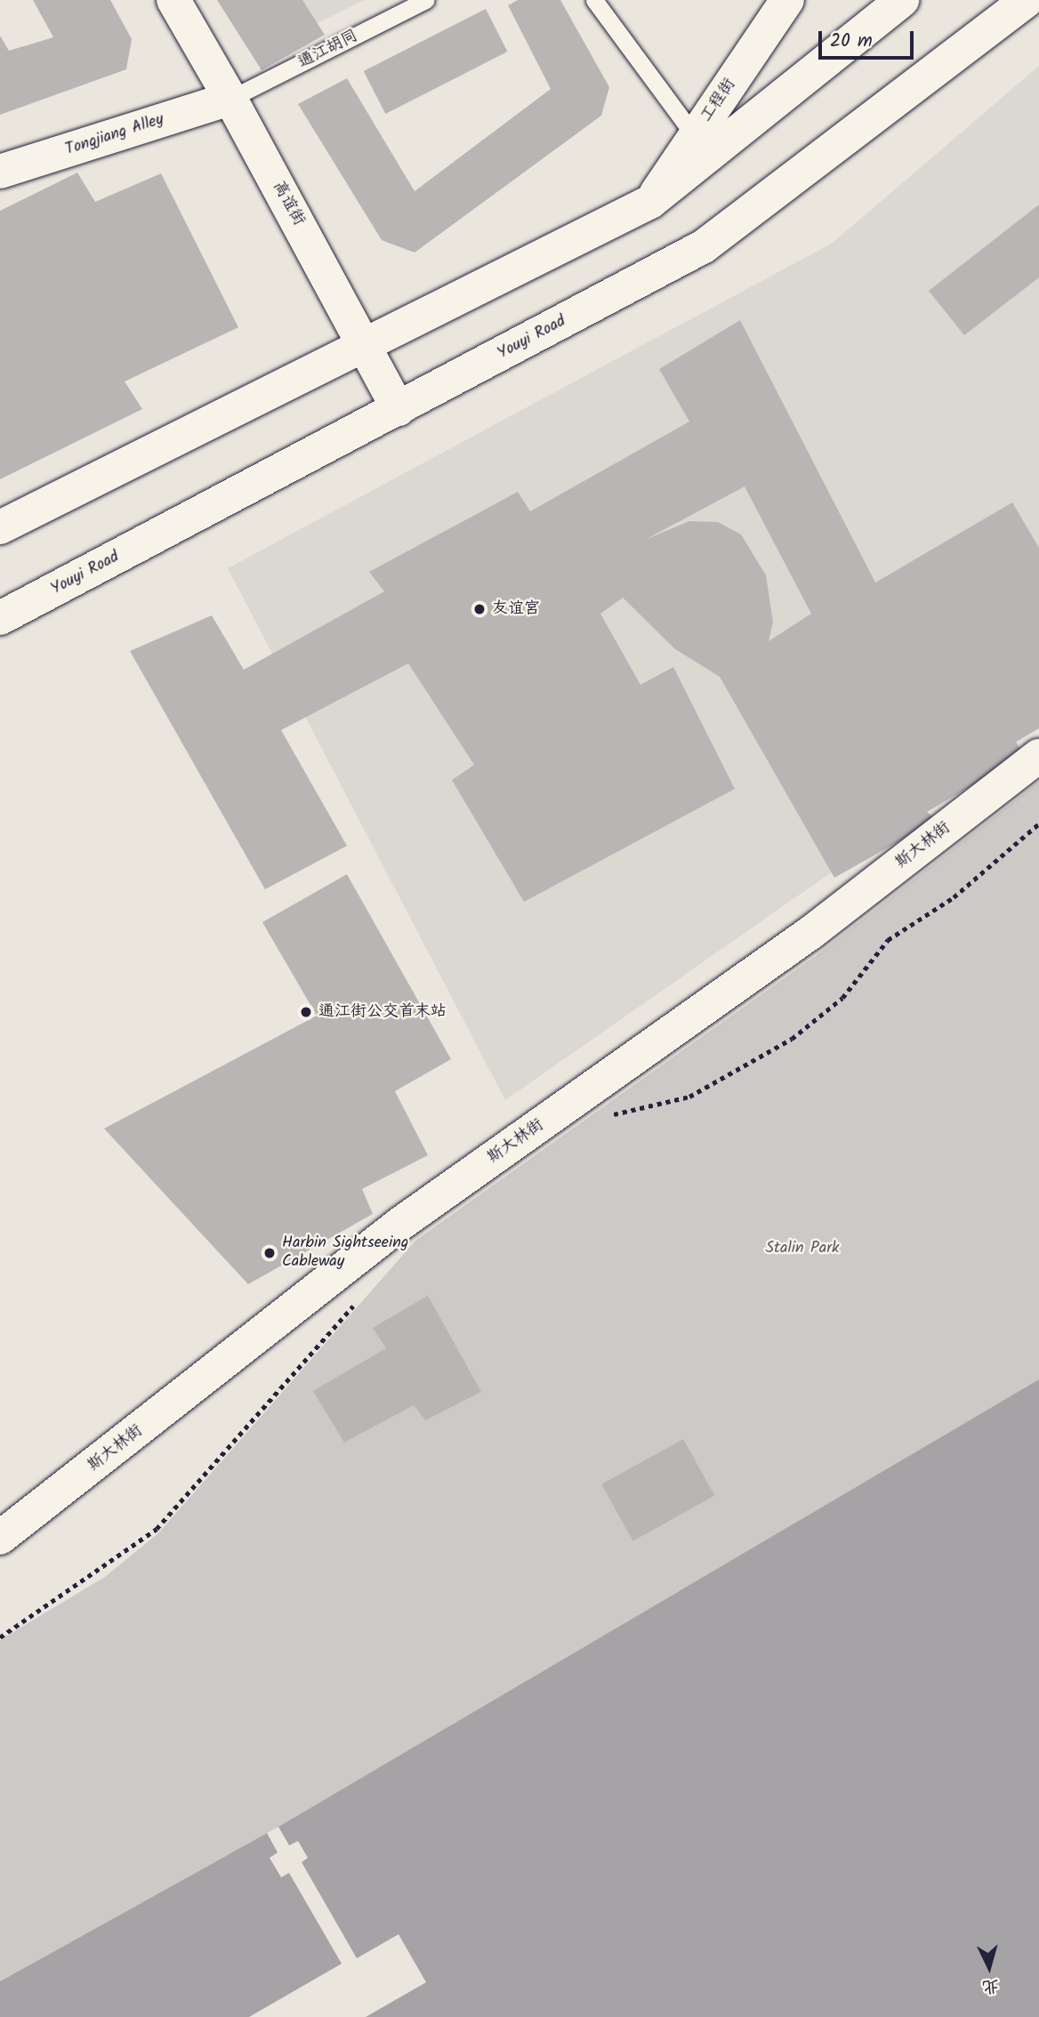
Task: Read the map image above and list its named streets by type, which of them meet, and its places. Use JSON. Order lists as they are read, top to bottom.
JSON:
{
  "streets": {
    "main road": [
      "工程街",
      "Tongjiang Alley",
      "高谊街",
      "Youyi Road",
      "斯大林街"
    ],
    "lane": ["通江胡同"]
  },
  "crossings": [
    ["通江胡同", "Tongjiang Alley"],
    ["通江胡同", "高谊街"],
    ["Tongjiang Alley", "高谊街"],
    ["高谊街", "Youyi Road"]
  ],
  "parks": ["Stalin Park"],
  "places": ["友谊宫", "通江街公交首末站", "Harbin Sightseeing Cableway"],
  "scale_bar": "20 m",
  "north": "bottom"
}
